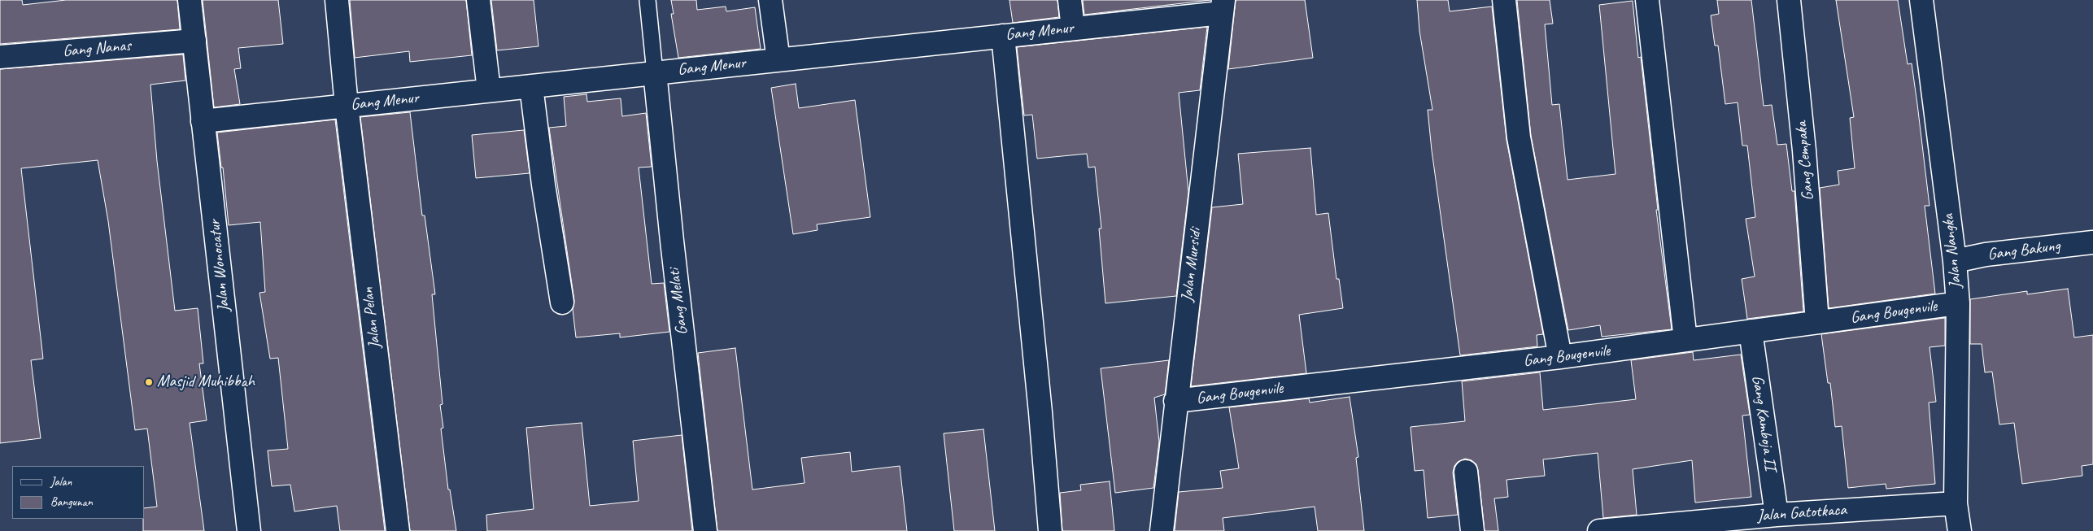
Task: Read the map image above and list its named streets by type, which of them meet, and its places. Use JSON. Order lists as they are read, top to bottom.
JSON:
{
  "streets": {
    "street": [
      "Gang Menur",
      "Gang Nanas",
      "Gang Cempaka",
      "Gang Bakung",
      "Jalan Nangka",
      "Jalan Mursidi",
      "Jalan Wonocatur",
      "Gang Melati",
      "Gang Bougenvile",
      "Jalan Pelan",
      "Gang Kamboja II",
      "Jalan Gatotkaca"
    ]
  },
  "crossings": [
    ["Gang Menur", "Jalan Mursidi"],
    ["Gang Menur", "Jalan Wonocatur"],
    ["Gang Menur", "Gang Melati"],
    ["Gang Menur", "Jalan Pelan"],
    ["Gang Nanas", "Jalan Wonocatur"],
    ["Gang Cempaka", "Gang Bougenvile"],
    ["Gang Bakung", "Jalan Nangka"],
    ["Jalan Nangka", "Gang Bougenvile"],
    ["Jalan Nangka", "Jalan Gatotkaca"],
    ["Jalan Mursidi", "Gang Bougenvile"],
    ["Gang Bougenvile", "Gang Kamboja II"],
    ["Gang Kamboja II", "Jalan Gatotkaca"]
  ],
  "places": ["Masjid Muhibbah"],
  "legend": ["Jalan", "Bangunan"]
}
